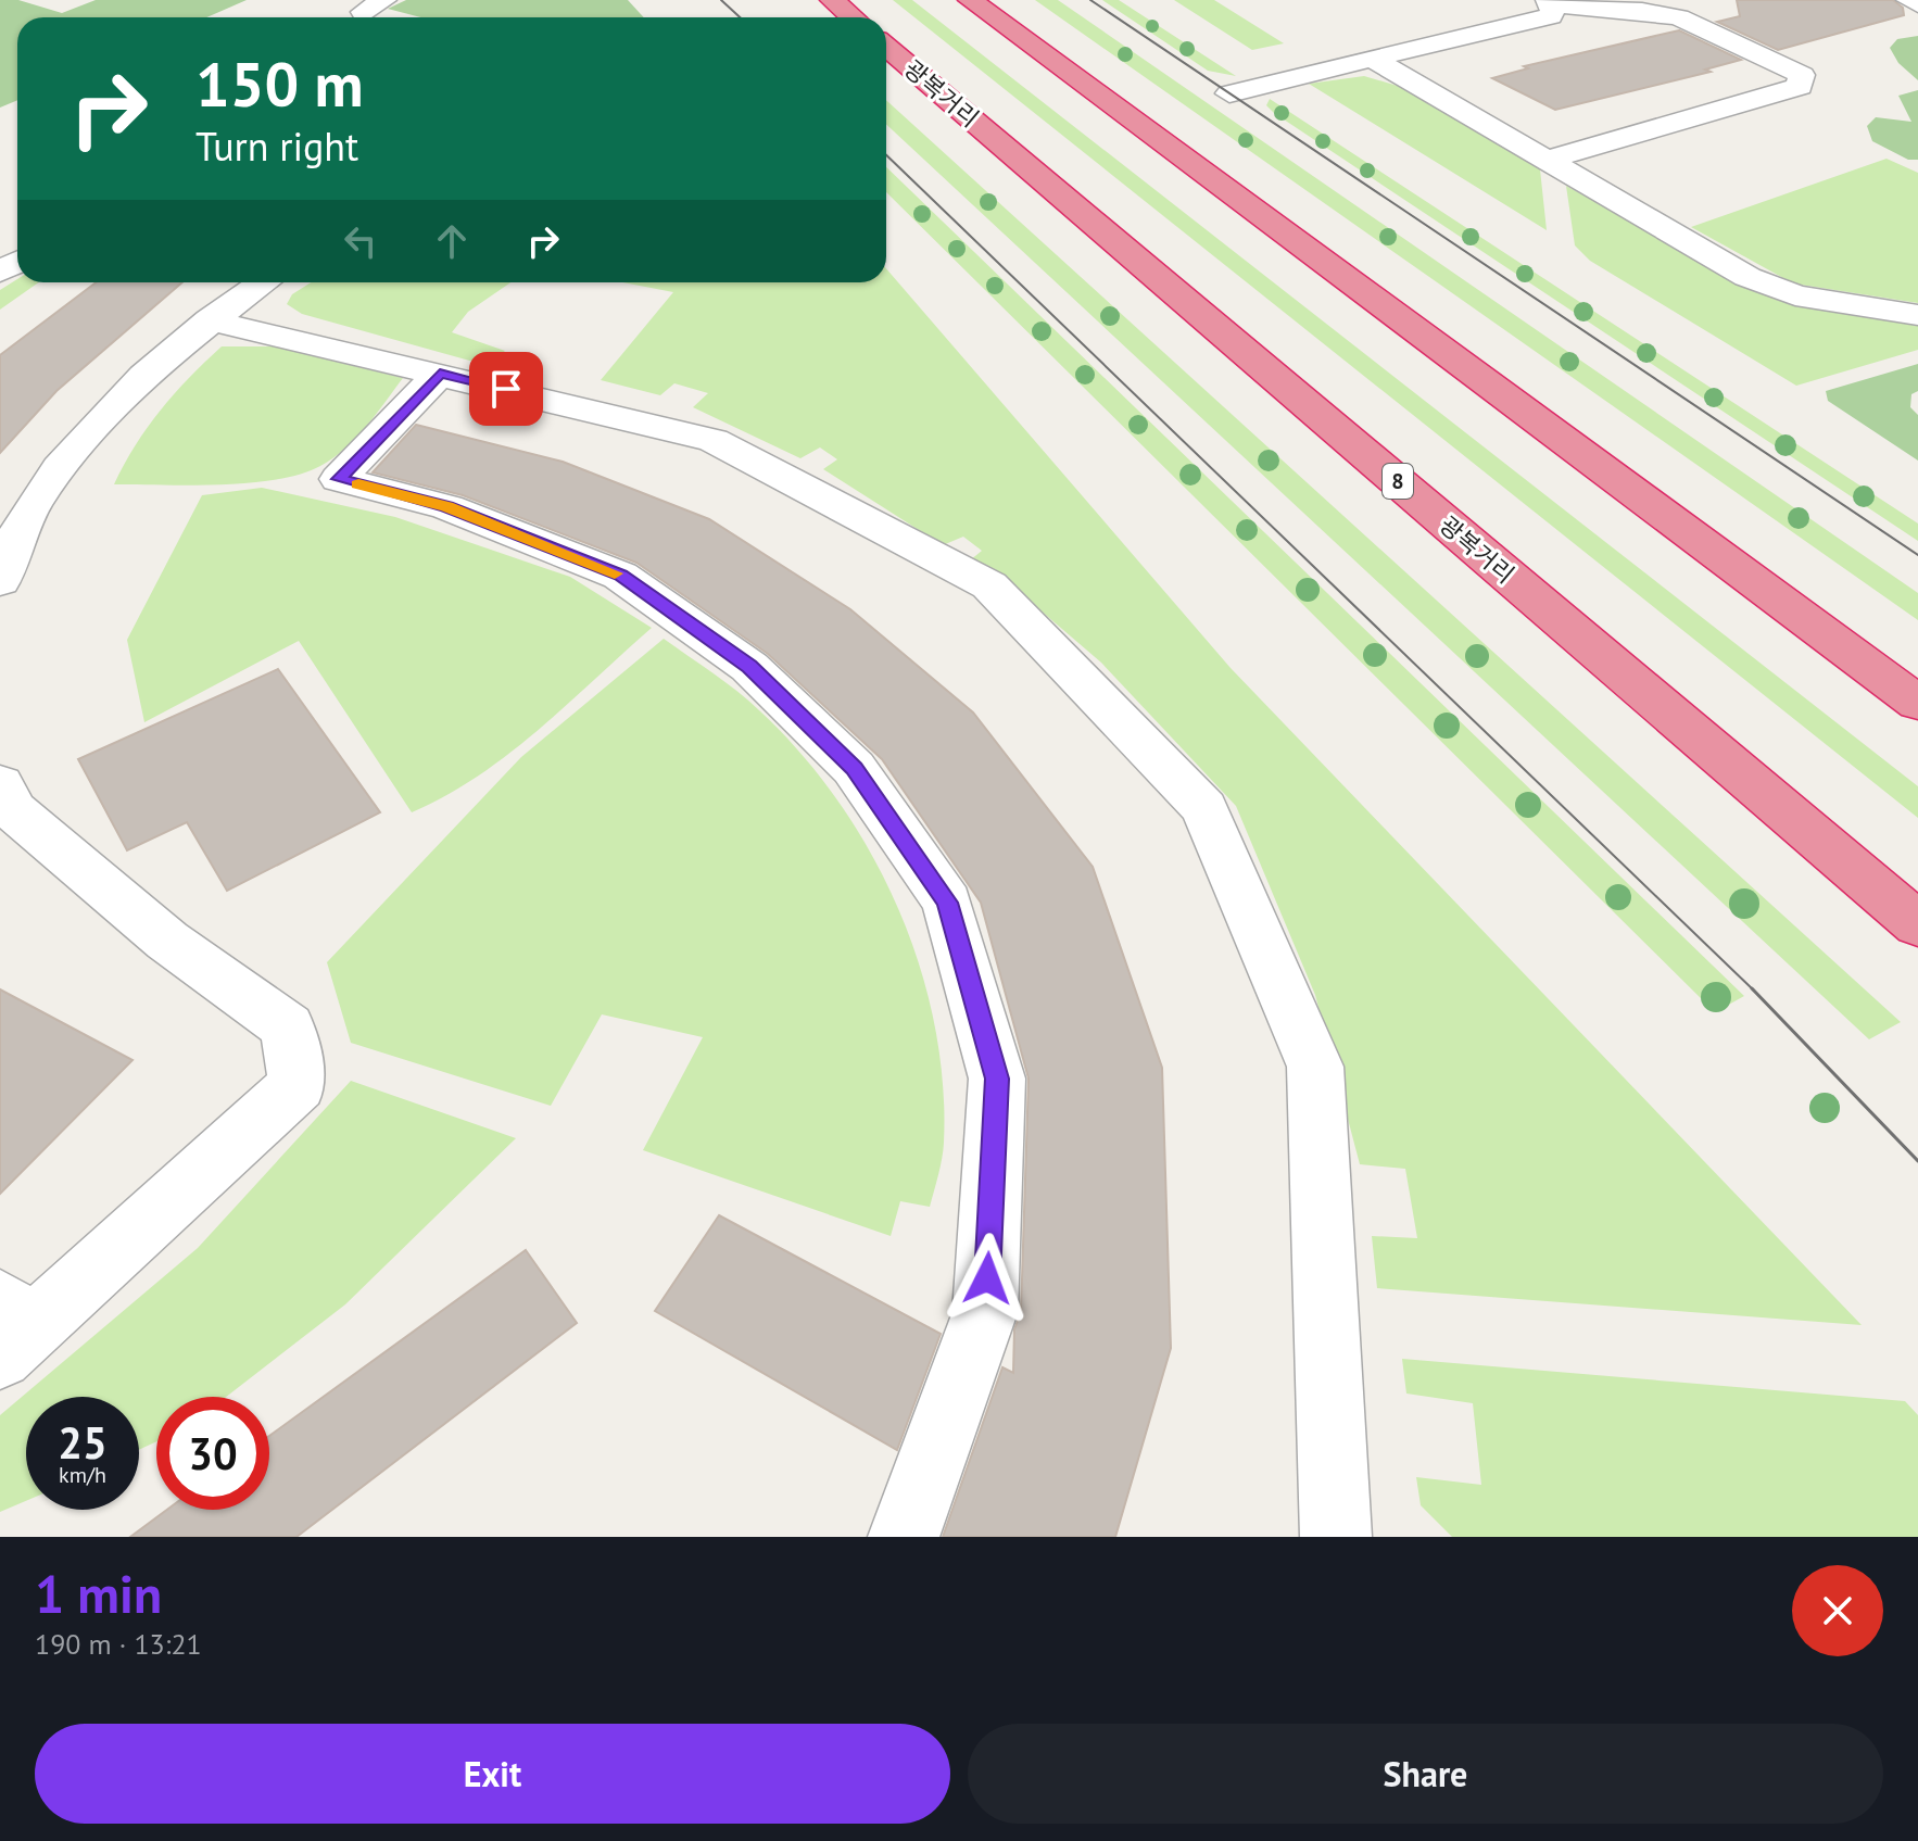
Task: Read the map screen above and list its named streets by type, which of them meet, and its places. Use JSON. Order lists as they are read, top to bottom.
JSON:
{
  "streets": {
    "highway": ["광복거리", "8"]
  },
  "page": {
    "turn": ["150 m", "Turn right"],
    "speed": "25 km/h",
    "limit": "30",
    "heading": ["1 min", "190 m · 13:21"],
    "buttons": ["Exit", "Share"]
  }
}
